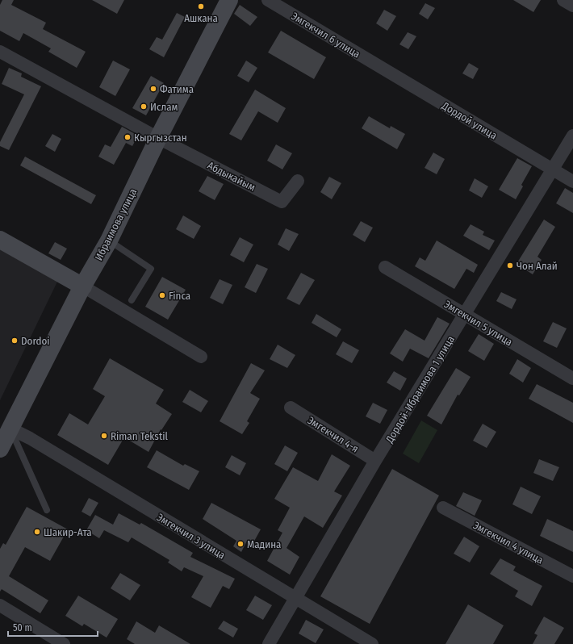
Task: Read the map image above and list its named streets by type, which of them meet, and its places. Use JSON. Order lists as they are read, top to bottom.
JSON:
{
  "streets": {
    "main road": ["Ибраимова улица"],
    "street": [
      "Эмгекчил 6 улица",
      "Дордой улица",
      "Абдыкайым",
      "Эмгекчил 5 улица",
      "Дордой-Ибраимова 1 улица",
      "Эмгекчил 4-я",
      "Эмгекчил 3 улица",
      "Эмгекчил 4 улица"
    ]
  },
  "crossings": [
    ["Эмгекчил 6 улица", "Дордой улица"],
    ["Дордой улица", "Дордой-Ибраимова 1 улица"],
    ["Абдыкайым", "Ибраимова улица"],
    ["Ибраимова улица", "Эмгекчил 3 улица"],
    ["Эмгекчил 5 улица", "Дордой-Ибраимова 1 улица"],
    ["Дордой-Ибраимова 1 улица", "Эмгекчил 4-я"],
    ["Дордой-Ибраимова 1 улица", "Эмгекчил 3 улица"]
  ],
  "places": [
    "Ашкана",
    "Фатима",
    "Ислам",
    "Кыргызстан",
    "Чон Алай",
    "Finca",
    "Dordoi",
    "Riman Tekstil",
    "Шакир-Ата",
    "Мадина"
  ],
  "scale_bar": "50 m"
}
